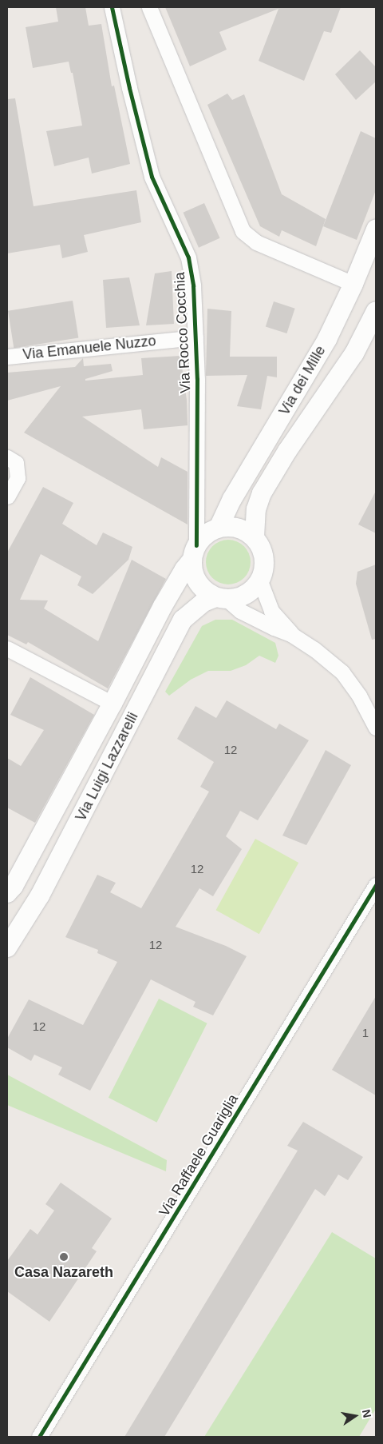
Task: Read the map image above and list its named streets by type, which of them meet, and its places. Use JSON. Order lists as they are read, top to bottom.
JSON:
{
  "streets": {
    "street": [
      "Via Rocco Cocchia",
      "Via Emanuele Nuzzo",
      "Via dei Mille",
      "Via Luigi Lazzarelli",
      "Via Raffaele Guariglia"
    ]
  },
  "crossings": [
    ["Via Rocco Cocchia", "Via Emanuele Nuzzo"],
    ["Via Rocco Cocchia", "Via dei Mille"],
    ["Via Rocco Cocchia", "Via Luigi Lazzarelli"],
    ["Via dei Mille", "Via Luigi Lazzarelli"]
  ],
  "places": ["Casa Nazareth"],
  "house_numbers": [
    "12",
    "12",
    "12",
    "12",
    "1"
  ],
  "north": "right"
}
